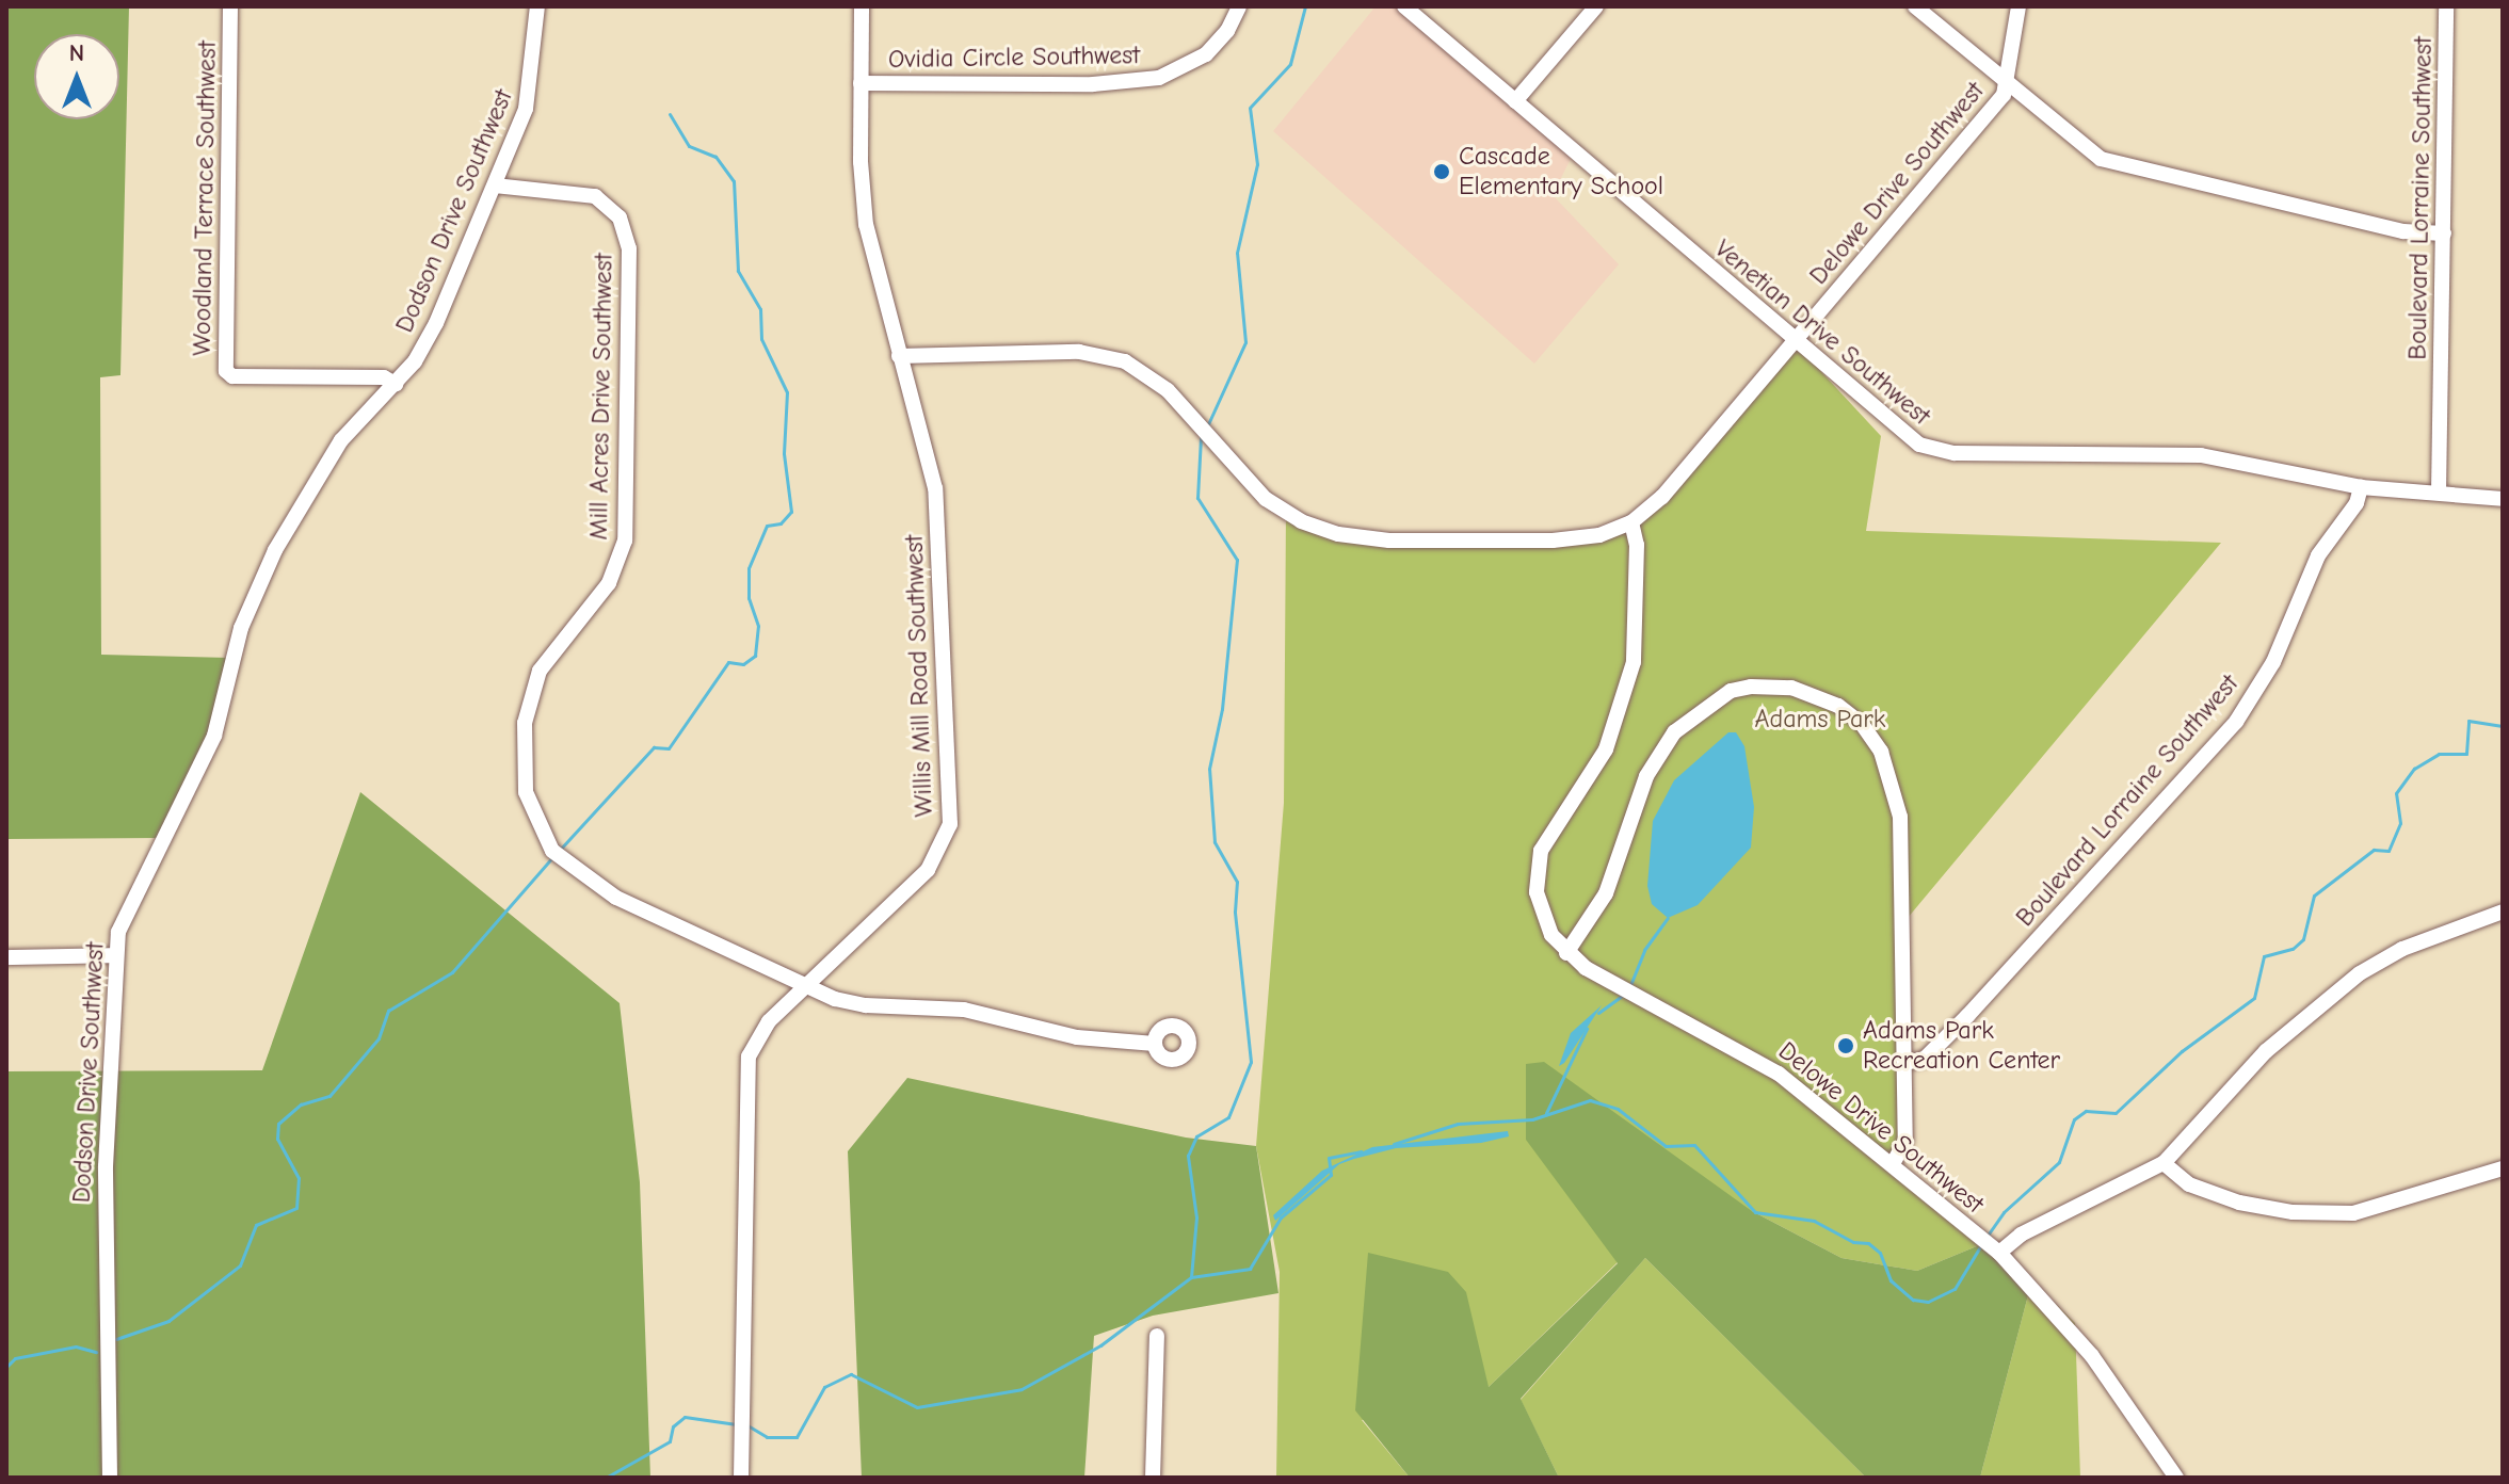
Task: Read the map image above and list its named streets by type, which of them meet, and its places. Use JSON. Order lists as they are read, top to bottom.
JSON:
{
  "streets": {
    "street": [
      "Ovidia Circle Southwest",
      "Delowe Drive Southwest",
      "Woodland Terrace Southwest",
      "Boulevard Lorraine Southwest",
      "Dodson Drive Southwest",
      "Venetian Drive Southwest",
      "Mill Acres Drive Southwest",
      "Willis Mill Road Southwest"
    ]
  },
  "crossings": [
    ["Ovidia Circle Southwest", "Willis Mill Road Southwest"],
    ["Delowe Drive Southwest", "Venetian Drive Southwest"],
    ["Woodland Terrace Southwest", "Dodson Drive Southwest"],
    ["Boulevard Lorraine Southwest", "Venetian Drive Southwest"],
    ["Dodson Drive Southwest", "Mill Acres Drive Southwest"],
    ["Mill Acres Drive Southwest", "Willis Mill Road Southwest"]
  ],
  "parks": ["Adams Park"],
  "places": ["Cascade Elementary School", "Adams Park Recreation Center"],
  "north": "top"
}
